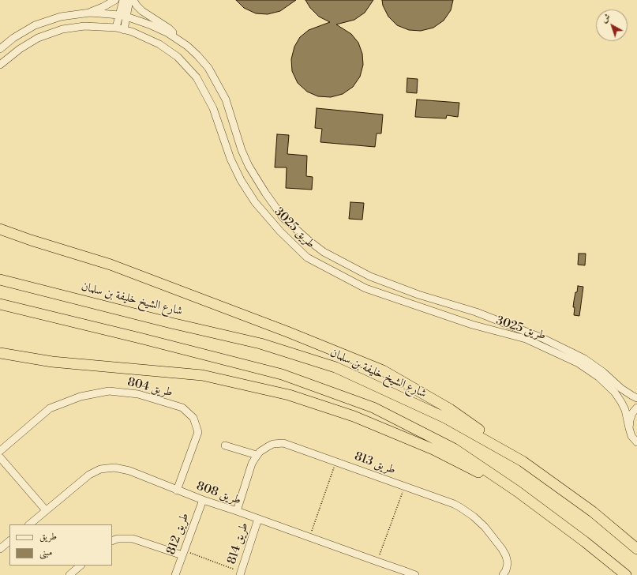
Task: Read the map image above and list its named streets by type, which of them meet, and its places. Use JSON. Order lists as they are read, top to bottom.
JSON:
{
  "streets": {
    "highway": ["شارع الشيخ خليفة بن سلمان"],
    "street": [
      "طريق 3025",
      "طريق 804",
      "طريق 813",
      "طريق 808",
      "طريق 812",
      "طريق 814"
    ]
  },
  "crossings": [
    ["طريق 804", "طريق 808"],
    ["طريق 813", "طريق 808"],
    ["طريق 808", "طريق 812"],
    ["طريق 808", "طريق 814"]
  ],
  "legend": ["طريق", "مبنى"],
  "north": "top left"
}
